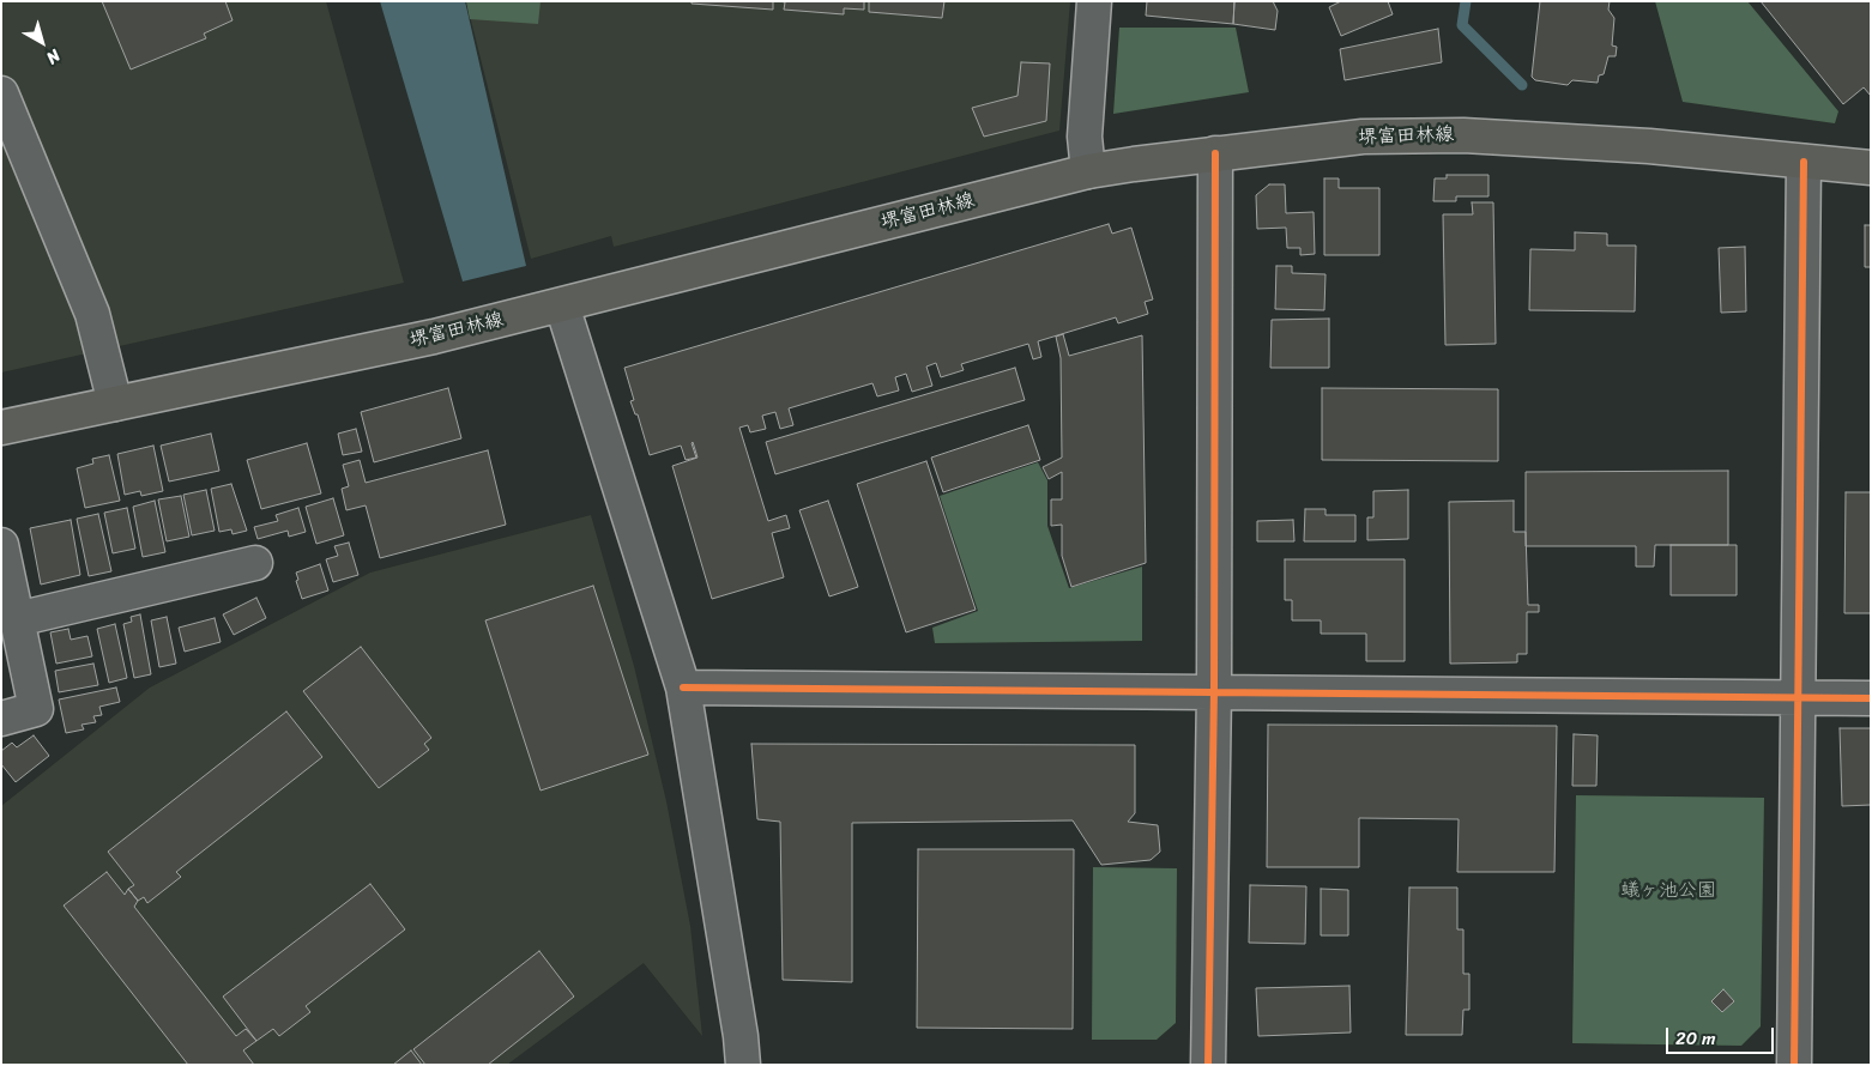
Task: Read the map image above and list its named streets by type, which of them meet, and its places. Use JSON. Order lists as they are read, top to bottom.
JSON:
{
  "streets": {
    "main road": ["堺富田林線"]
  },
  "parks": ["蟻ヶ池公園"],
  "scale_bar": "20 m",
  "north": "bottom right"
}
